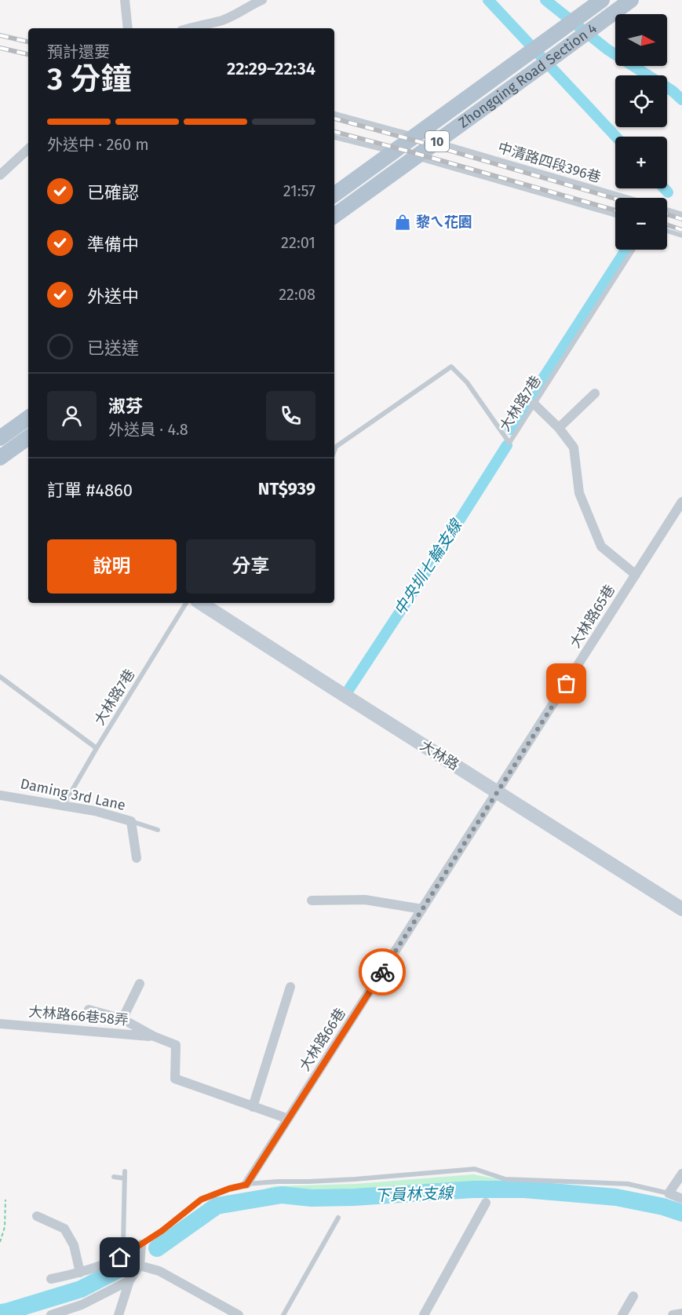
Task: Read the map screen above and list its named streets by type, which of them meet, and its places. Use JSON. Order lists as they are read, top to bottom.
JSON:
{
  "streets": {
    "main road": ["Zhongqing Road Section 4", "10"],
    "street": [
      "大林路65巷",
      "大林路",
      "Daming 3rd Lane",
      "大林路66巷58弄",
      "大林路66巷"
    ],
    "lane": ["中清路四段396巷", "大林路7巷"]
  },
  "crossings": [
    ["Zhongqing Road Section 4", "中清路四段396巷"],
    ["大林路7巷", "Daming 3rd Lane"],
    ["大林路65巷", "大林路"],
    ["大林路65巷", "大林路66巷"],
    ["大林路", "大林路66巷"],
    ["大林路66巷58弄", "大林路66巷"]
  ],
  "water": ["中央圳七輪支線", "下員林支線"],
  "places": {
    "shop": ["黎ㄟ花園"]
  },
  "north": "right",
  "page": {
    "map_buttons": ["+", "−"],
    "heading": ["3 分鐘", "預計還要", "22:29–22:34"],
    "panel": [
      "淑芬",
      "外送員 · 4.8",
      "訂單 #4860",
      "NT$939"
    ],
    "bar": "外送中 · 260 m",
    "list": [
      ["已確認", "21:57"],
      ["準備中", "22:01"],
      ["外送中", "22:08"],
      "已送達"
    ],
    "buttons": ["說明", "分享"]
  }
}
